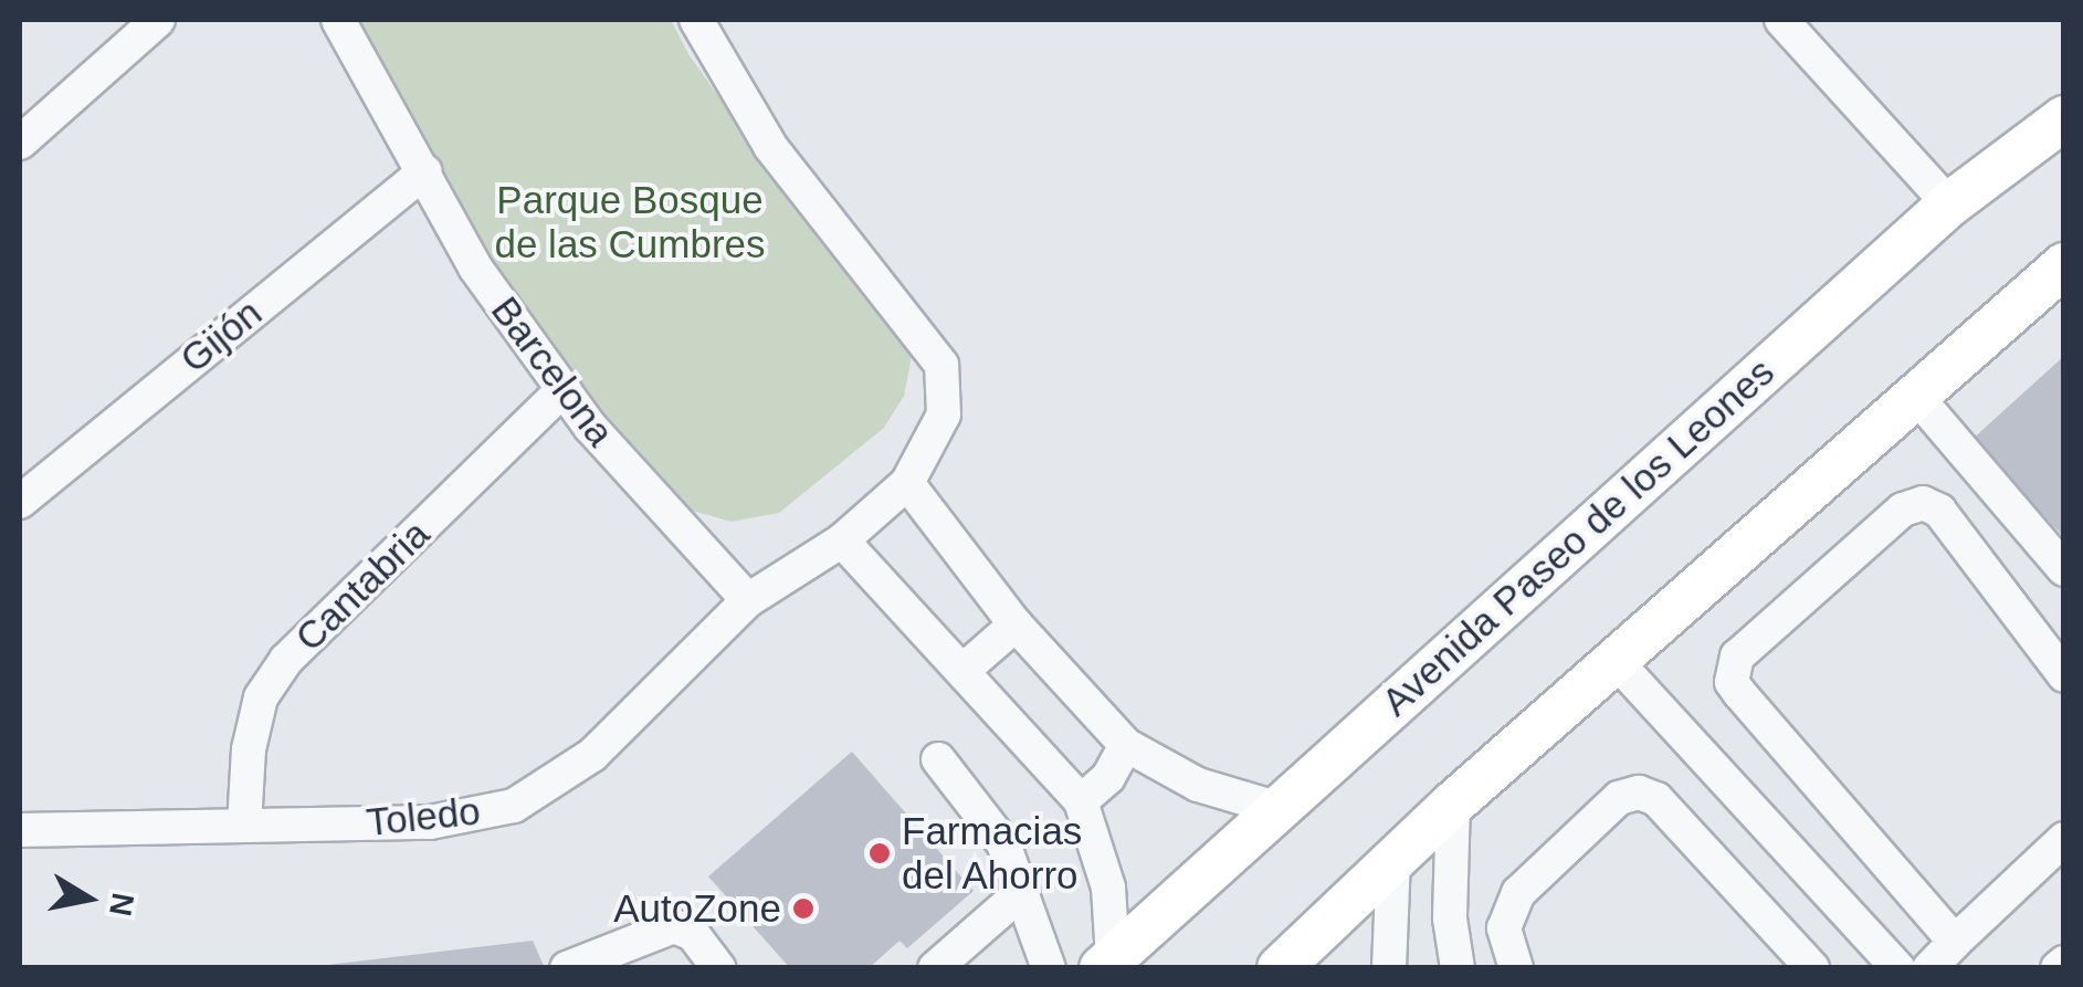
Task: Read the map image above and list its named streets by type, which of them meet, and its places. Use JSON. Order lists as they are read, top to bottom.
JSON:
{
  "streets": {
    "main road": ["Avenida Paseo de los Leones"],
    "street": [
      "Gijón",
      "Barcelona",
      "Cantabria",
      "Toledo"
    ]
  },
  "crossings": [
    ["Gijón", "Barcelona"],
    ["Barcelona", "Cantabria"],
    ["Barcelona", "Toledo"],
    ["Cantabria", "Toledo"]
  ],
  "parks": ["Parque Bosque de las Cumbres"],
  "places": ["Farmacias del Ahorro", "AutoZone"],
  "north": "right"
}
